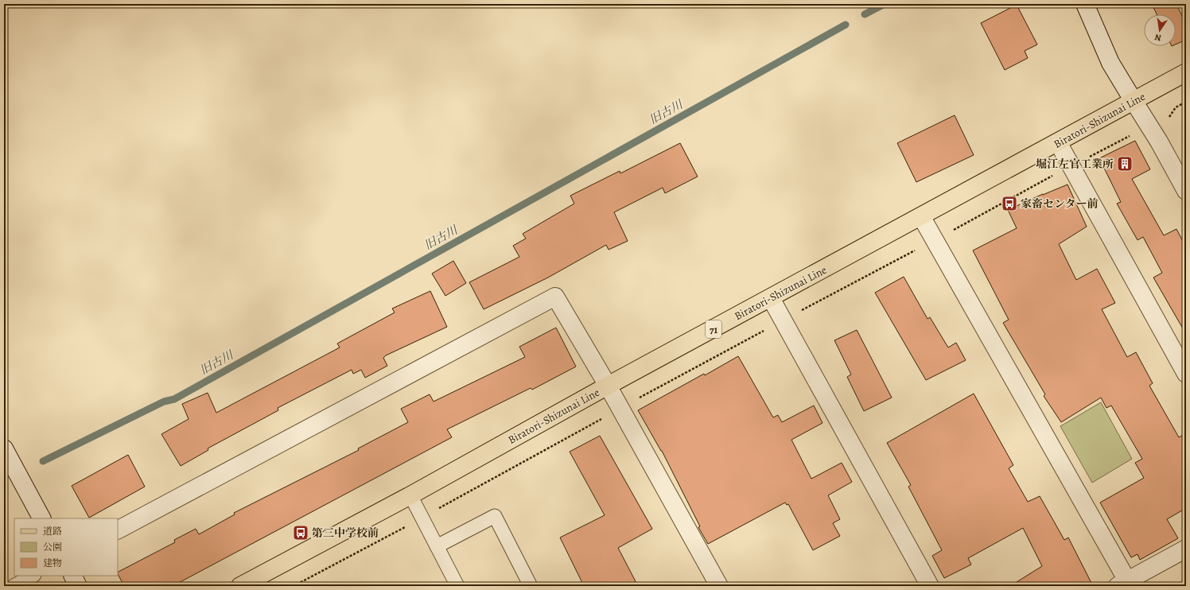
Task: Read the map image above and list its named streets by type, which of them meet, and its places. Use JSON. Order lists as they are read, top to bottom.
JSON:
{
  "streets": {
    "main road": ["Biratori-Shizunai Line", "71"]
  },
  "water": ["旧古川"],
  "places": {
    "building": ["堀江左官工業所"],
    "bus stop": ["家畜センター前", "第三中学校前"]
  },
  "legend": ["道路", "公園", "建物"],
  "north": "bottom"
}
